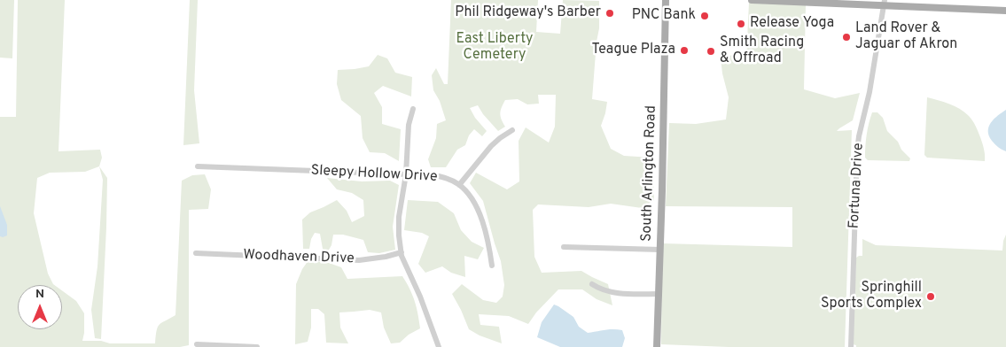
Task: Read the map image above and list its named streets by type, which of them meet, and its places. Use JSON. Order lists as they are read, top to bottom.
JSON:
{
  "streets": {
    "main road": ["South Arlington Road"],
    "street": ["Sleepy Hollow Drive", "Fortuna Drive", "Woodhaven Drive"]
  },
  "parks": ["East Liberty Cemetery"],
  "places": [
    "Phil Ridgeway's Barber",
    "PNC Bank",
    "Release Yoga",
    "Land Rover & Jaguar of Akron",
    "Teague Plaza",
    "Smith Racing & Offroad",
    "Springhill Sports Complex"
  ],
  "north": "top"
}
